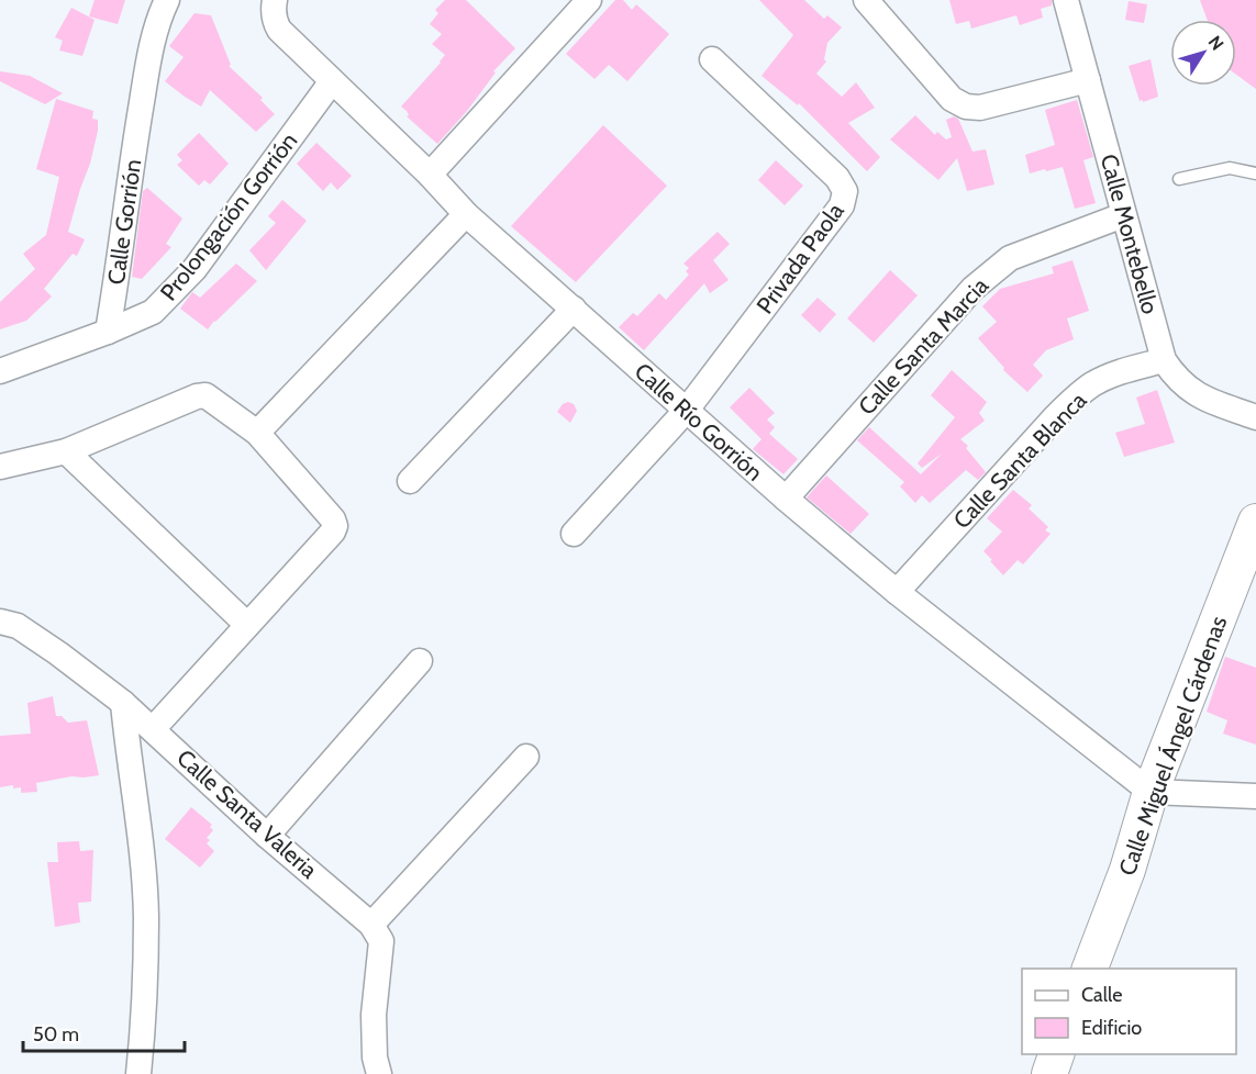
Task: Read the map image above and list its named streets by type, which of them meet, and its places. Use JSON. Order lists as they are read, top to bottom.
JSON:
{
  "streets": {
    "street": [
      "Prolongación Gorrión",
      "Calle Gorrión",
      "Calle Montebello",
      "Privada Paola",
      "Calle Santa Marcia",
      "Calle Río Gorrión",
      "Calle Santa Blanca",
      "Calle Miguel Ángel Cárdenas",
      "Calle Santa Valeria"
    ]
  },
  "crossings": [
    ["Prolongación Gorrión", "Calle Gorrión"],
    ["Prolongación Gorrión", "Calle Río Gorrión"],
    ["Calle Montebello", "Calle Santa Marcia"],
    ["Calle Montebello", "Calle Santa Blanca"],
    ["Privada Paola", "Calle Río Gorrión"],
    ["Calle Santa Marcia", "Calle Río Gorrión"],
    ["Calle Río Gorrión", "Calle Santa Blanca"],
    ["Calle Río Gorrión", "Calle Miguel Ángel Cárdenas"]
  ],
  "legend": ["Calle", "Edificio"],
  "scale_bar": "50 m",
  "north": "top right"
}
